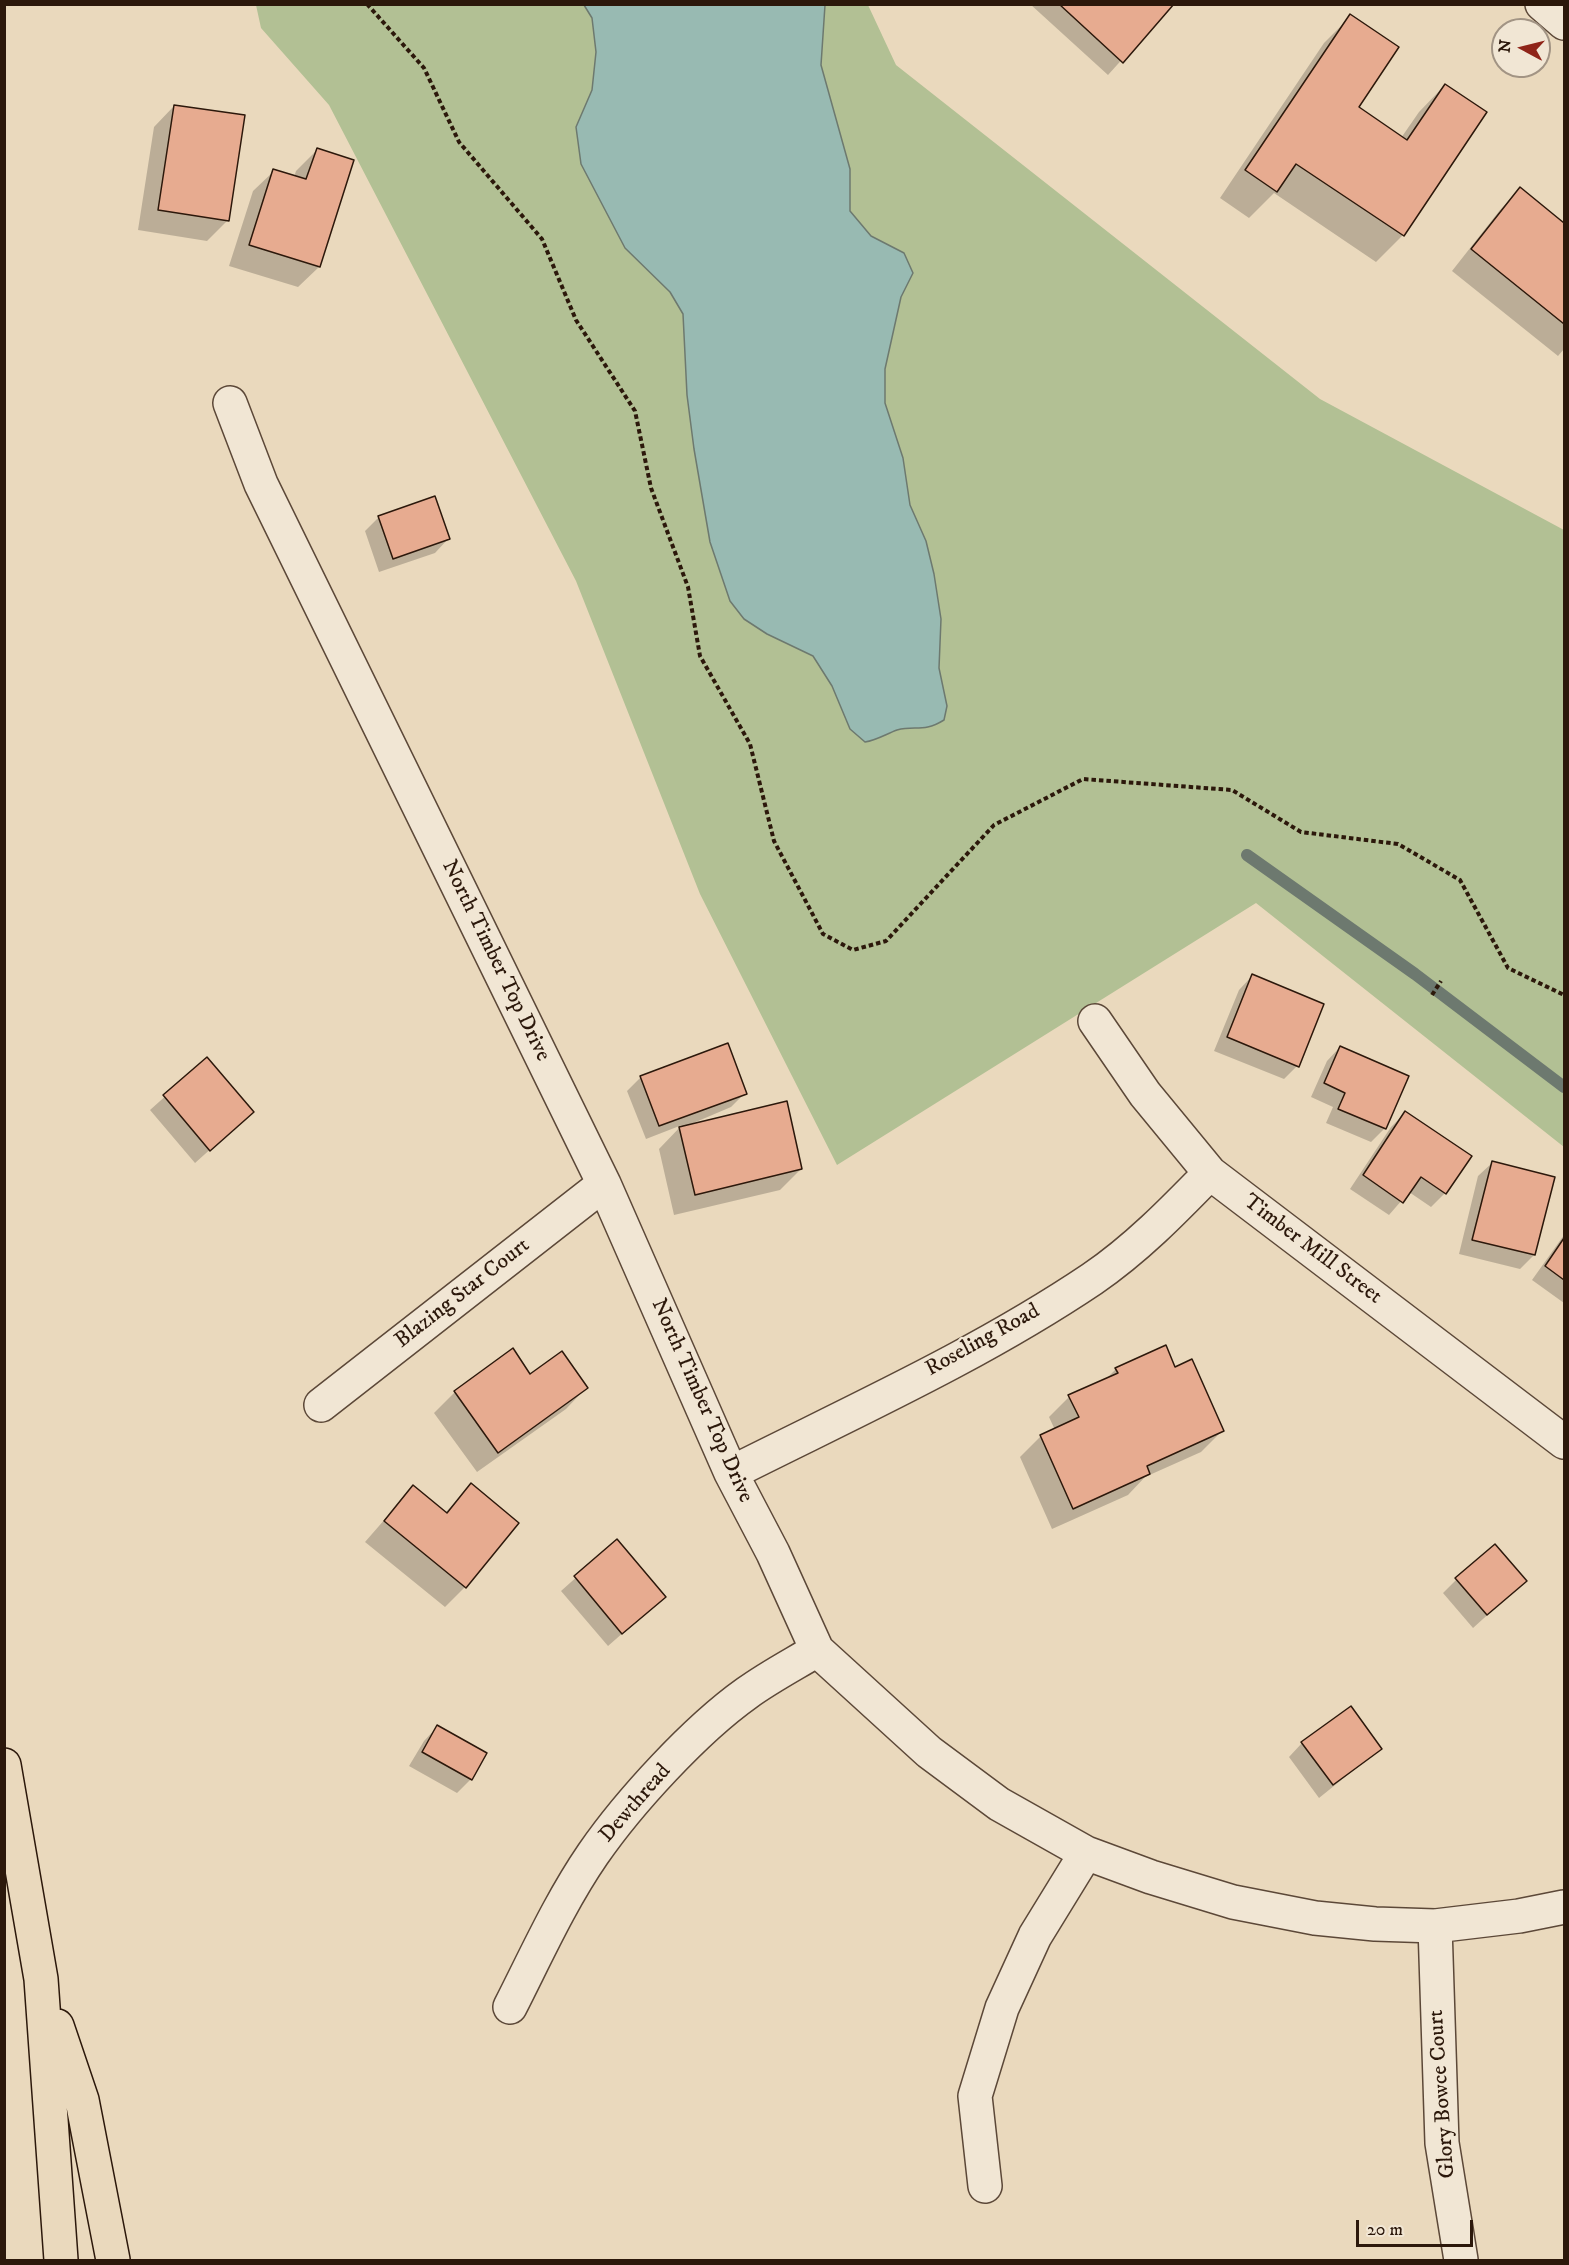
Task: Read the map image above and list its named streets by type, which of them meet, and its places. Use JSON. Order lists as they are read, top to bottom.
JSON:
{
  "streets": {
    "street": [
      "North Timber Top Drive",
      "Timber Mill Street",
      "Blazing Star Court",
      "Roseling Road",
      "Dewthread",
      "Glory Bowce Court"
    ]
  },
  "crossings": [
    ["North Timber Top Drive", "Blazing Star Court"],
    ["North Timber Top Drive", "Roseling Road"],
    ["North Timber Top Drive", "Dewthread"],
    ["North Timber Top Drive", "Glory Bowce Court"],
    ["Timber Mill Street", "Roseling Road"]
  ],
  "scale_bar": "20 m",
  "north": "left"
}
